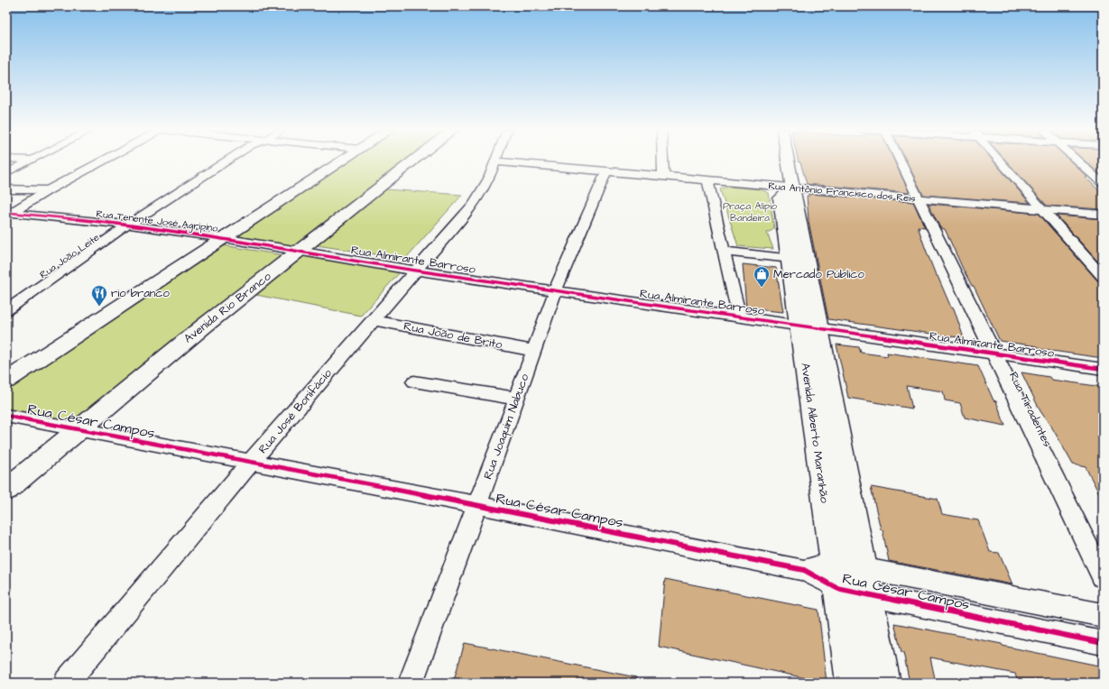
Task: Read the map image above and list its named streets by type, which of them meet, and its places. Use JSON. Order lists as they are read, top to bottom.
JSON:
{
  "streets": {
    "main road": ["Avenida Rio Branco", "Avenida Alberto Maranhão"],
    "street": [
      "Rua Antônio Francisco dos Reis",
      "Rua Tenente José Agripino",
      "Rua João Leite",
      "Rua Almirante Barroso",
      "Rua João de Brito",
      "Rua Tiradentes",
      "Rua José Bonifácio",
      "Rua César Campos",
      "Rua Joaquim Nabuco"
    ]
  },
  "crossings": [
    ["Rua Antônio Francisco dos Reis", "Rua Tiradentes"],
    ["Rua Antônio Francisco dos Reis", "Rua Joaquim Nabuco"],
    ["Rua Antônio Francisco dos Reis", "Avenida Alberto Maranhão"],
    ["Rua Tenente José Agripino", "Rua João Leite"],
    ["Rua Tenente José Agripino", "Rua Almirante Barroso"],
    ["Rua Tenente José Agripino", "Avenida Rio Branco"],
    ["Rua Almirante Barroso", "Avenida Rio Branco"],
    ["Rua Almirante Barroso", "Rua Tiradentes"],
    ["Rua Almirante Barroso", "Rua José Bonifácio"],
    ["Rua Almirante Barroso", "Rua Joaquim Nabuco"],
    ["Rua Almirante Barroso", "Avenida Alberto Maranhão"],
    ["Avenida Rio Branco", "Rua César Campos"],
    ["Rua João de Brito", "Rua José Bonifácio"],
    ["Rua João de Brito", "Rua Joaquim Nabuco"],
    ["Rua José Bonifácio", "Rua César Campos"],
    ["Rua César Campos", "Rua Joaquim Nabuco"],
    ["Rua César Campos", "Avenida Alberto Maranhão"]
  ],
  "parks": ["Praça Alípio Bandeira"],
  "places": {
    "shop": ["Mercado Público"],
    "restaurant": ["rio branco"]
  }
}
